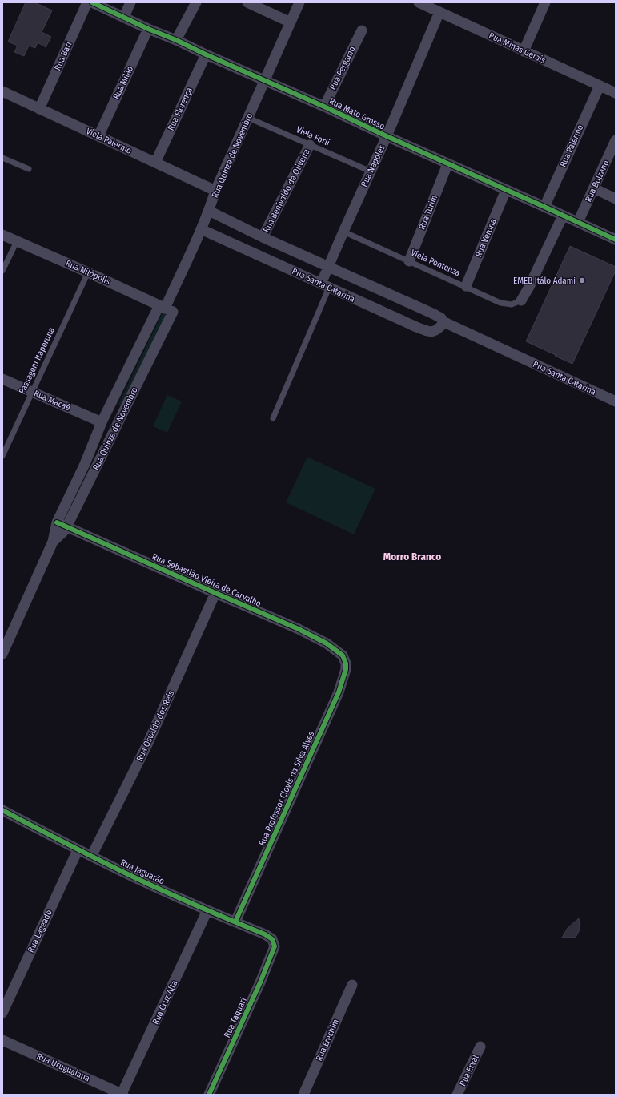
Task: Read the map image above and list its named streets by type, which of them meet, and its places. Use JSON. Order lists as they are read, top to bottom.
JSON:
{
  "streets": {
    "street": [
      "Rua Minas Gerais",
      "Rua Bari",
      "Rua Pergamo",
      "Rua Milão",
      "Rua Florença",
      "Rua Mato Grosso",
      "Viela Palermo",
      "Rua Palermo",
      "Rua Quinze de Novembro",
      "Rua Napoles",
      "Rua Bolzano",
      "Rua Benivaldo de Oliveira",
      "Rua Turim",
      "Rua Verona",
      "Rua Nilópolis",
      "Rua Santa Catarina",
      "Rua Macaé",
      "Rua Sebastião Vieira de Carvalho",
      "Rua Osvaldo dos Reis",
      "Rua Professor Clóvis da Silva Alves",
      "Rua Jaguarão",
      "Rua Lageado",
      "Rua Cruz Alta",
      "Rua Taquari",
      "Rua Erechim",
      "Rua Uruguaiana",
      "Rua Erval"
    ],
    "lane": ["Viela Forli", "Viela Pontenza", "Passagem Itaperuna"]
  },
  "crossings": [
    ["Rua Minas Gerais", "Rua Palermo"],
    ["Rua Minas Gerais", "Rua Napoles"],
    ["Rua Bari", "Viela Palermo"],
    ["Rua Pergamo", "Rua Mato Grosso"],
    ["Rua Milão", "Rua Mato Grosso"],
    ["Rua Milão", "Viela Palermo"],
    ["Rua Florença", "Rua Mato Grosso"],
    ["Rua Florença", "Viela Palermo"],
    ["Rua Mato Grosso", "Rua Palermo"],
    ["Rua Mato Grosso", "Rua Quinze de Novembro"],
    ["Rua Mato Grosso", "Rua Napoles"],
    ["Rua Mato Grosso", "Rua Bolzano"],
    ["Rua Mato Grosso", "Rua Turim"],
    ["Rua Mato Grosso", "Rua Verona"],
    ["Viela Forli", "Rua Quinze de Novembro"],
    ["Viela Forli", "Rua Napoles"],
    ["Viela Forli", "Rua Benivaldo de Oliveira"],
    ["Viela Palermo", "Rua Quinze de Novembro"],
    ["Rua Quinze de Novembro", "Rua Nilópolis"],
    ["Rua Quinze de Novembro", "Rua Santa Catarina"],
    ["Rua Quinze de Novembro", "Rua Macaé"],
    ["Rua Quinze de Novembro", "Rua Sebastião Vieira de Carvalho"],
    ["Rua Napoles", "Viela Pontenza"],
    ["Rua Napoles", "Rua Santa Catarina"],
    ["Rua Benivaldo de Oliveira", "Rua Santa Catarina"],
    ["Rua Turim", "Viela Pontenza"],
    ["Rua Verona", "Viela Pontenza"],
    ["Rua Nilópolis", "Passagem Itaperuna"],
    ["Passagem Itaperuna", "Rua Macaé"],
    ["Rua Sebastião Vieira de Carvalho", "Rua Osvaldo dos Reis"],
    ["Rua Sebastião Vieira de Carvalho", "Rua Professor Clóvis da Silva Alves"],
    ["Rua Osvaldo dos Reis", "Rua Jaguarão"],
    ["Rua Professor Clóvis da Silva Alves", "Rua Jaguarão"],
    ["Rua Jaguarão", "Rua Lageado"],
    ["Rua Jaguarão", "Rua Cruz Alta"],
    ["Rua Jaguarão", "Rua Taquari"],
    ["Rua Cruz Alta", "Rua Uruguaiana"]
  ],
  "districts": ["Morro Branco"],
  "places": ["EMEB Itálo Adami"]
}
